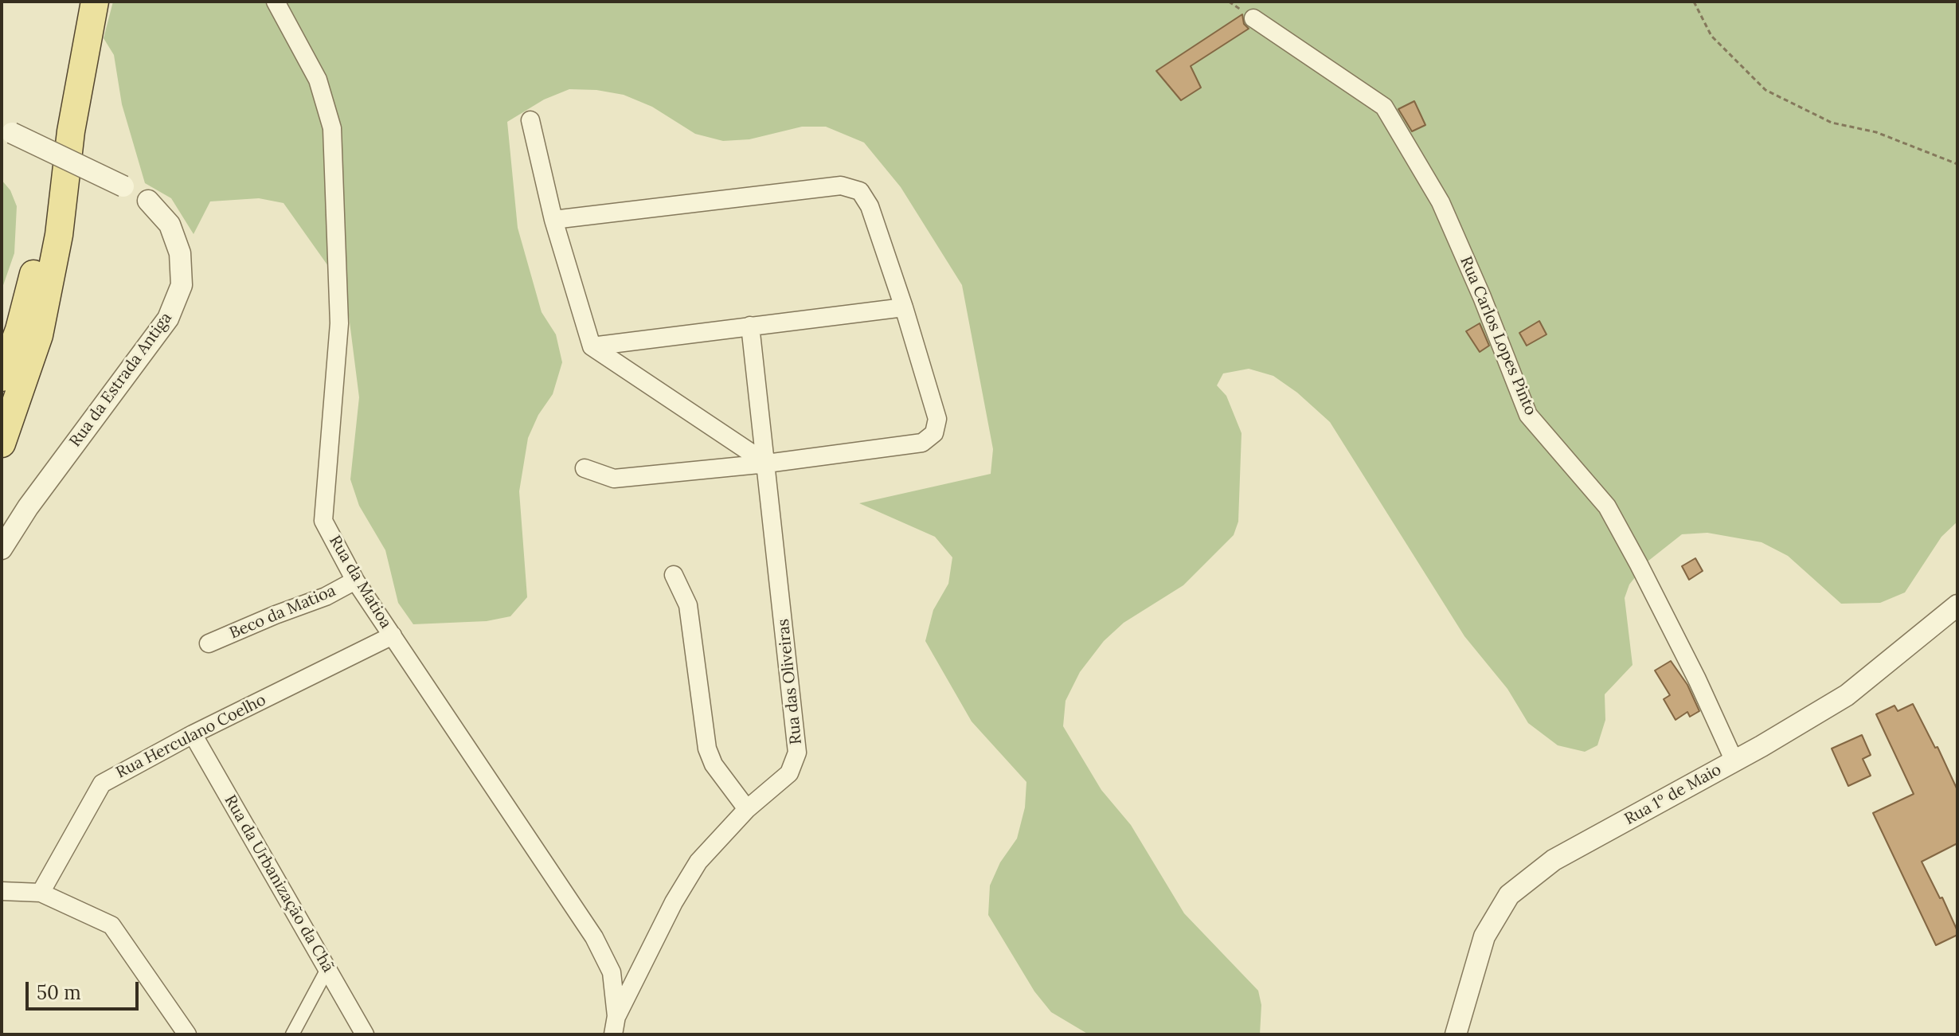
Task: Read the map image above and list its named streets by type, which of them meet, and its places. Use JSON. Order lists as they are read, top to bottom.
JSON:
{
  "streets": {
    "street": [
      "Rua Carlos Lopes Pinto",
      "Rua da Estrada Antiga",
      "Rua da Matioa",
      "Beco da Matioa",
      "Rua das Oliveiras",
      "Rua Herculano Coelho",
      "Rua 1º de Maio",
      "Rua da Urbanização da Chã"
    ]
  },
  "crossings": [
    ["Rua Carlos Lopes Pinto", "Rua 1º de Maio"],
    ["Rua da Matioa", "Beco da Matioa"],
    ["Rua da Matioa", "Rua das Oliveiras"],
    ["Rua da Matioa", "Rua Herculano Coelho"],
    ["Rua Herculano Coelho", "Rua da Urbanização da Chã"]
  ],
  "scale_bar": "50 m"
}
